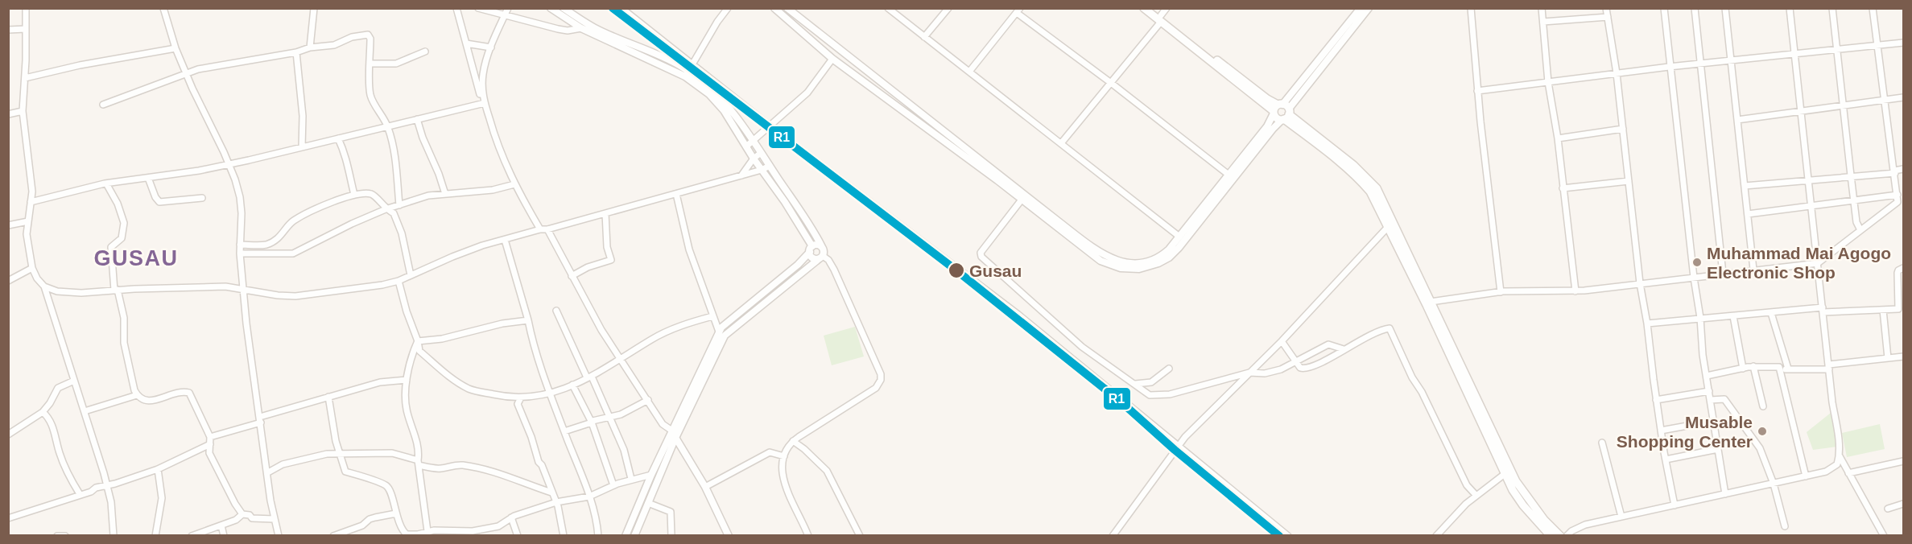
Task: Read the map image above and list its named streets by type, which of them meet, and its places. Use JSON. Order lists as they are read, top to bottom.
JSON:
{
  "districts": ["GUSAU"],
  "places": ["Muhammad Mai Agogo Electronic Shop", "Gusau", "Musable Shopping Center"],
  "lines": ["transit line R1"]
}
